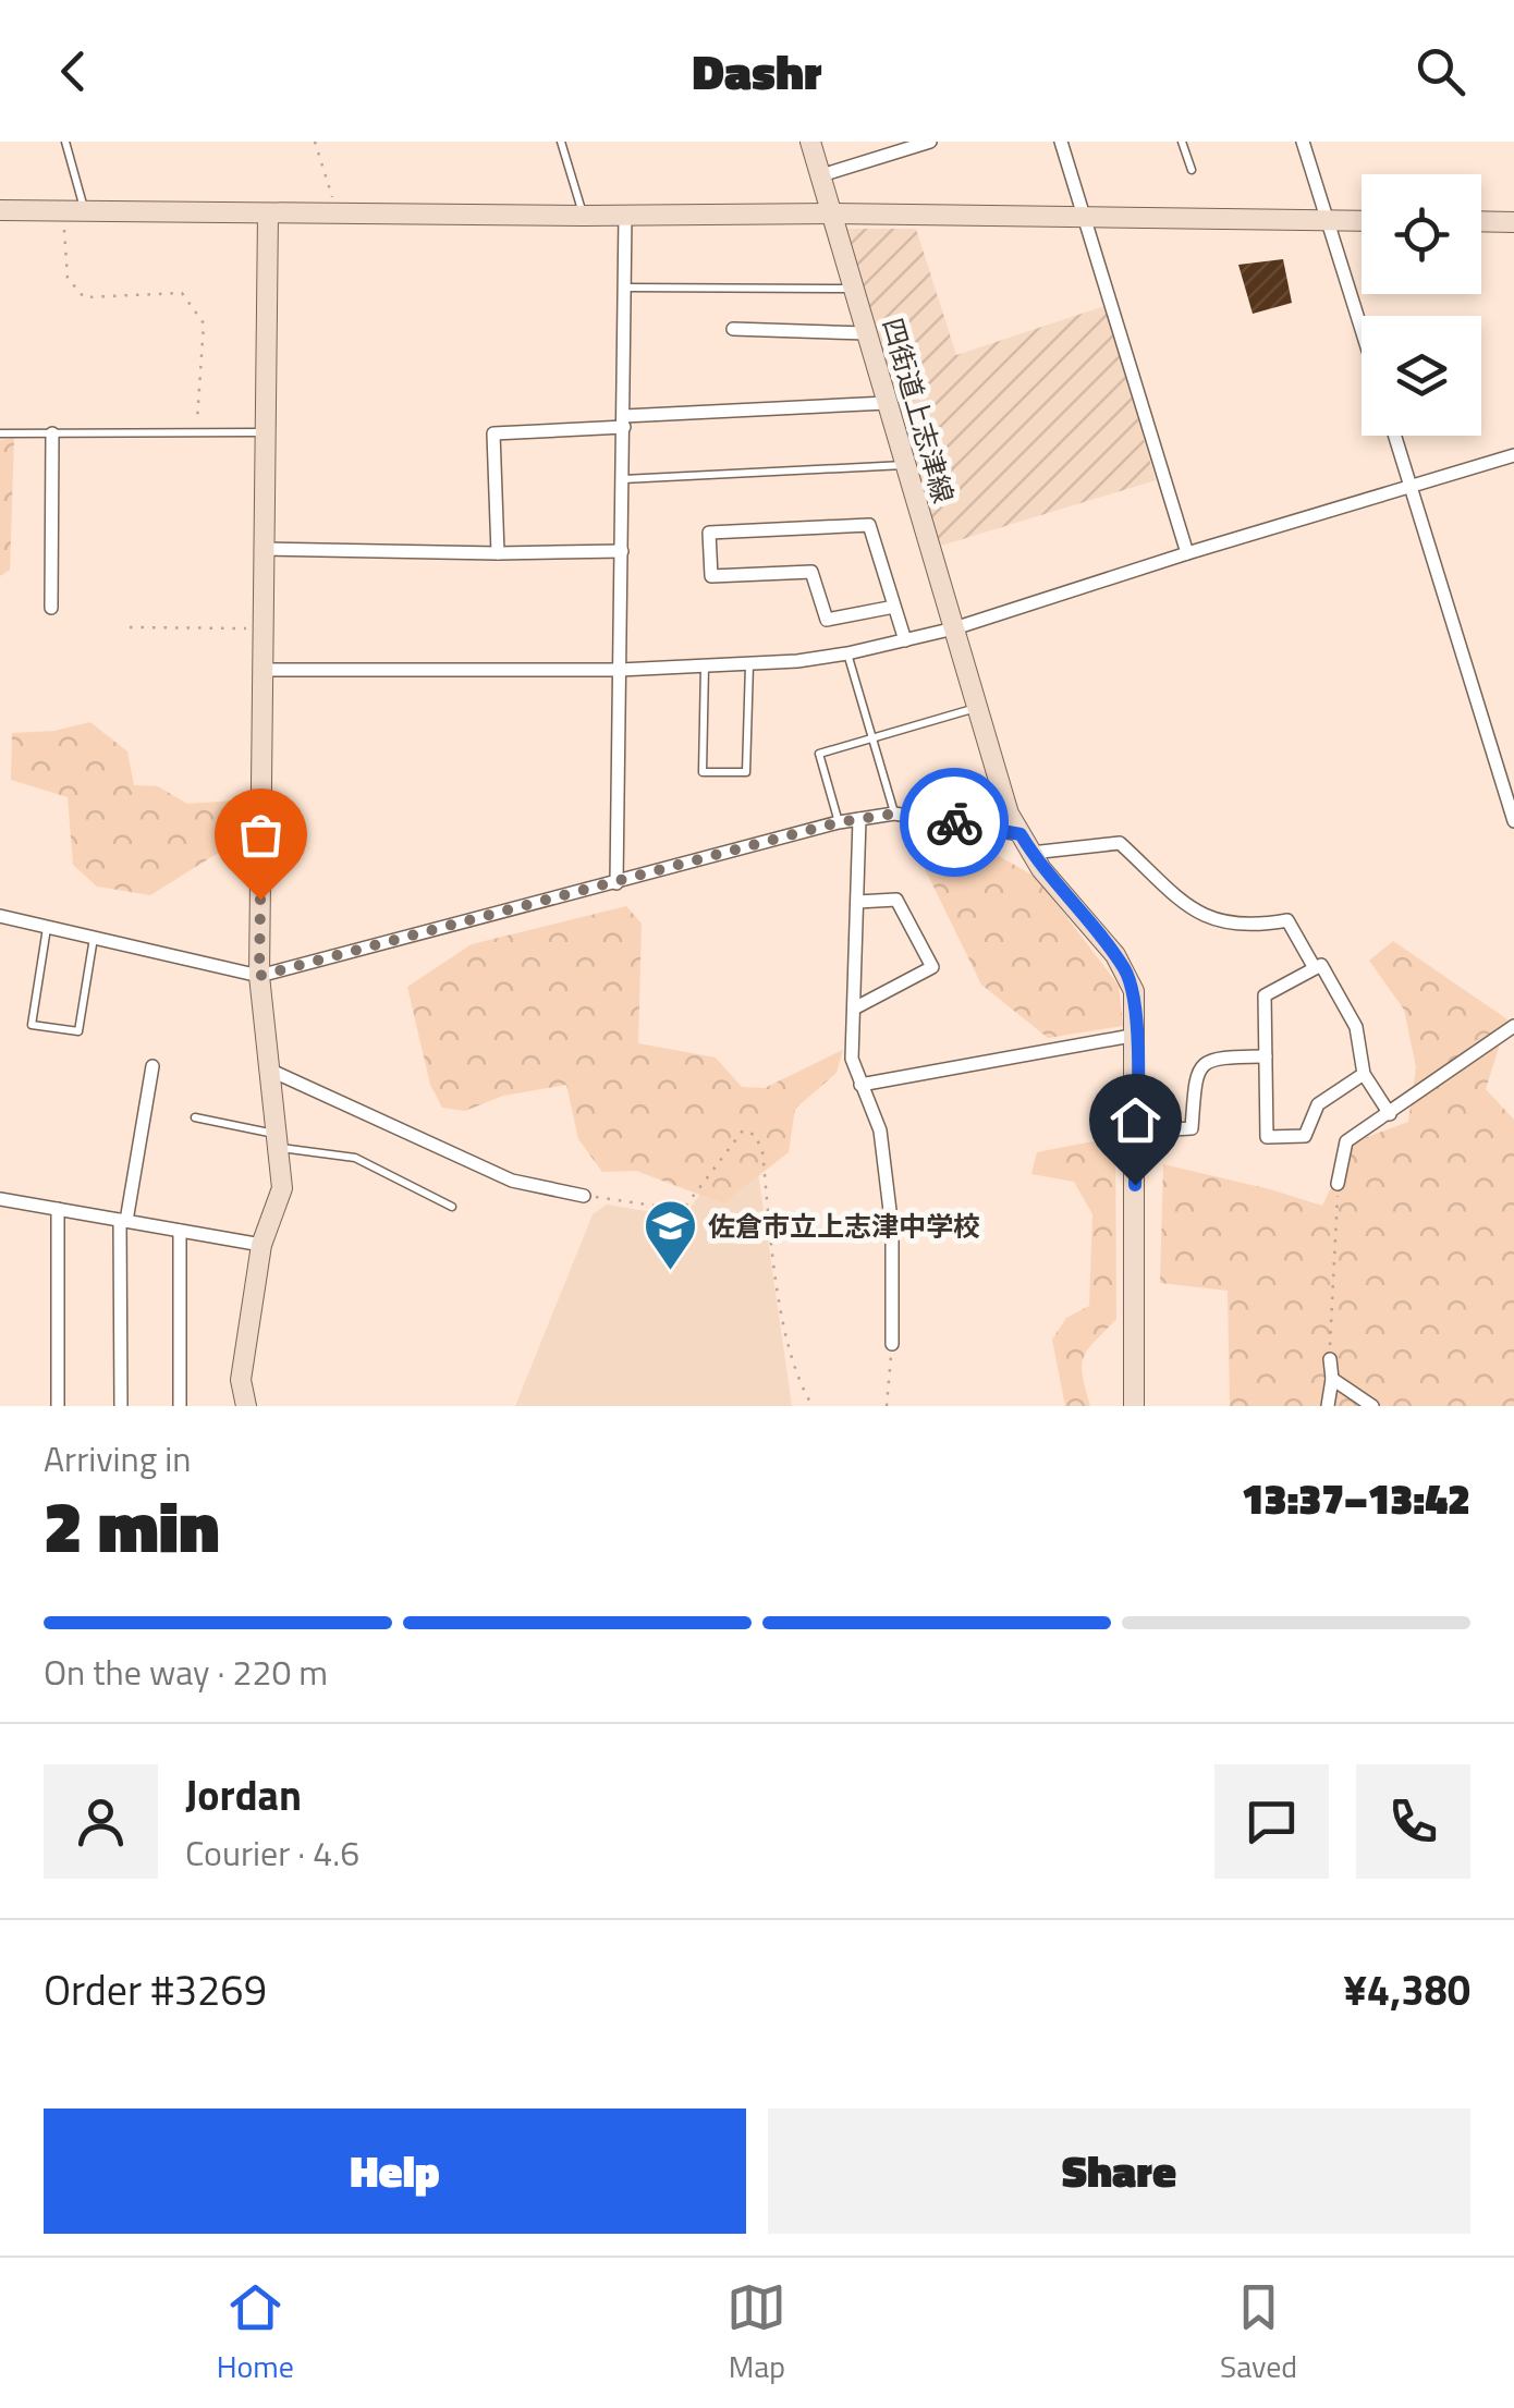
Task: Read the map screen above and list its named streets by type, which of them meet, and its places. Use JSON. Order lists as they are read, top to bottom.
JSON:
{
  "streets": {
    "main road": ["四街道上志津線"]
  },
  "places": {
    "school or university": ["佐倉市立上志津中学校"]
  },
  "page": {
    "header": "Dashr",
    "heading": ["2 min", "Arriving in", "13:37–13:42"],
    "panel": [
      "Jordan",
      "Courier · 4.6",
      "Order #3269",
      "¥4,380"
    ],
    "bar": "On the way · 220 m",
    "buttons": ["Help", "Share"],
    "tabs": ["Home", "Map", "Saved"]
  }
}
